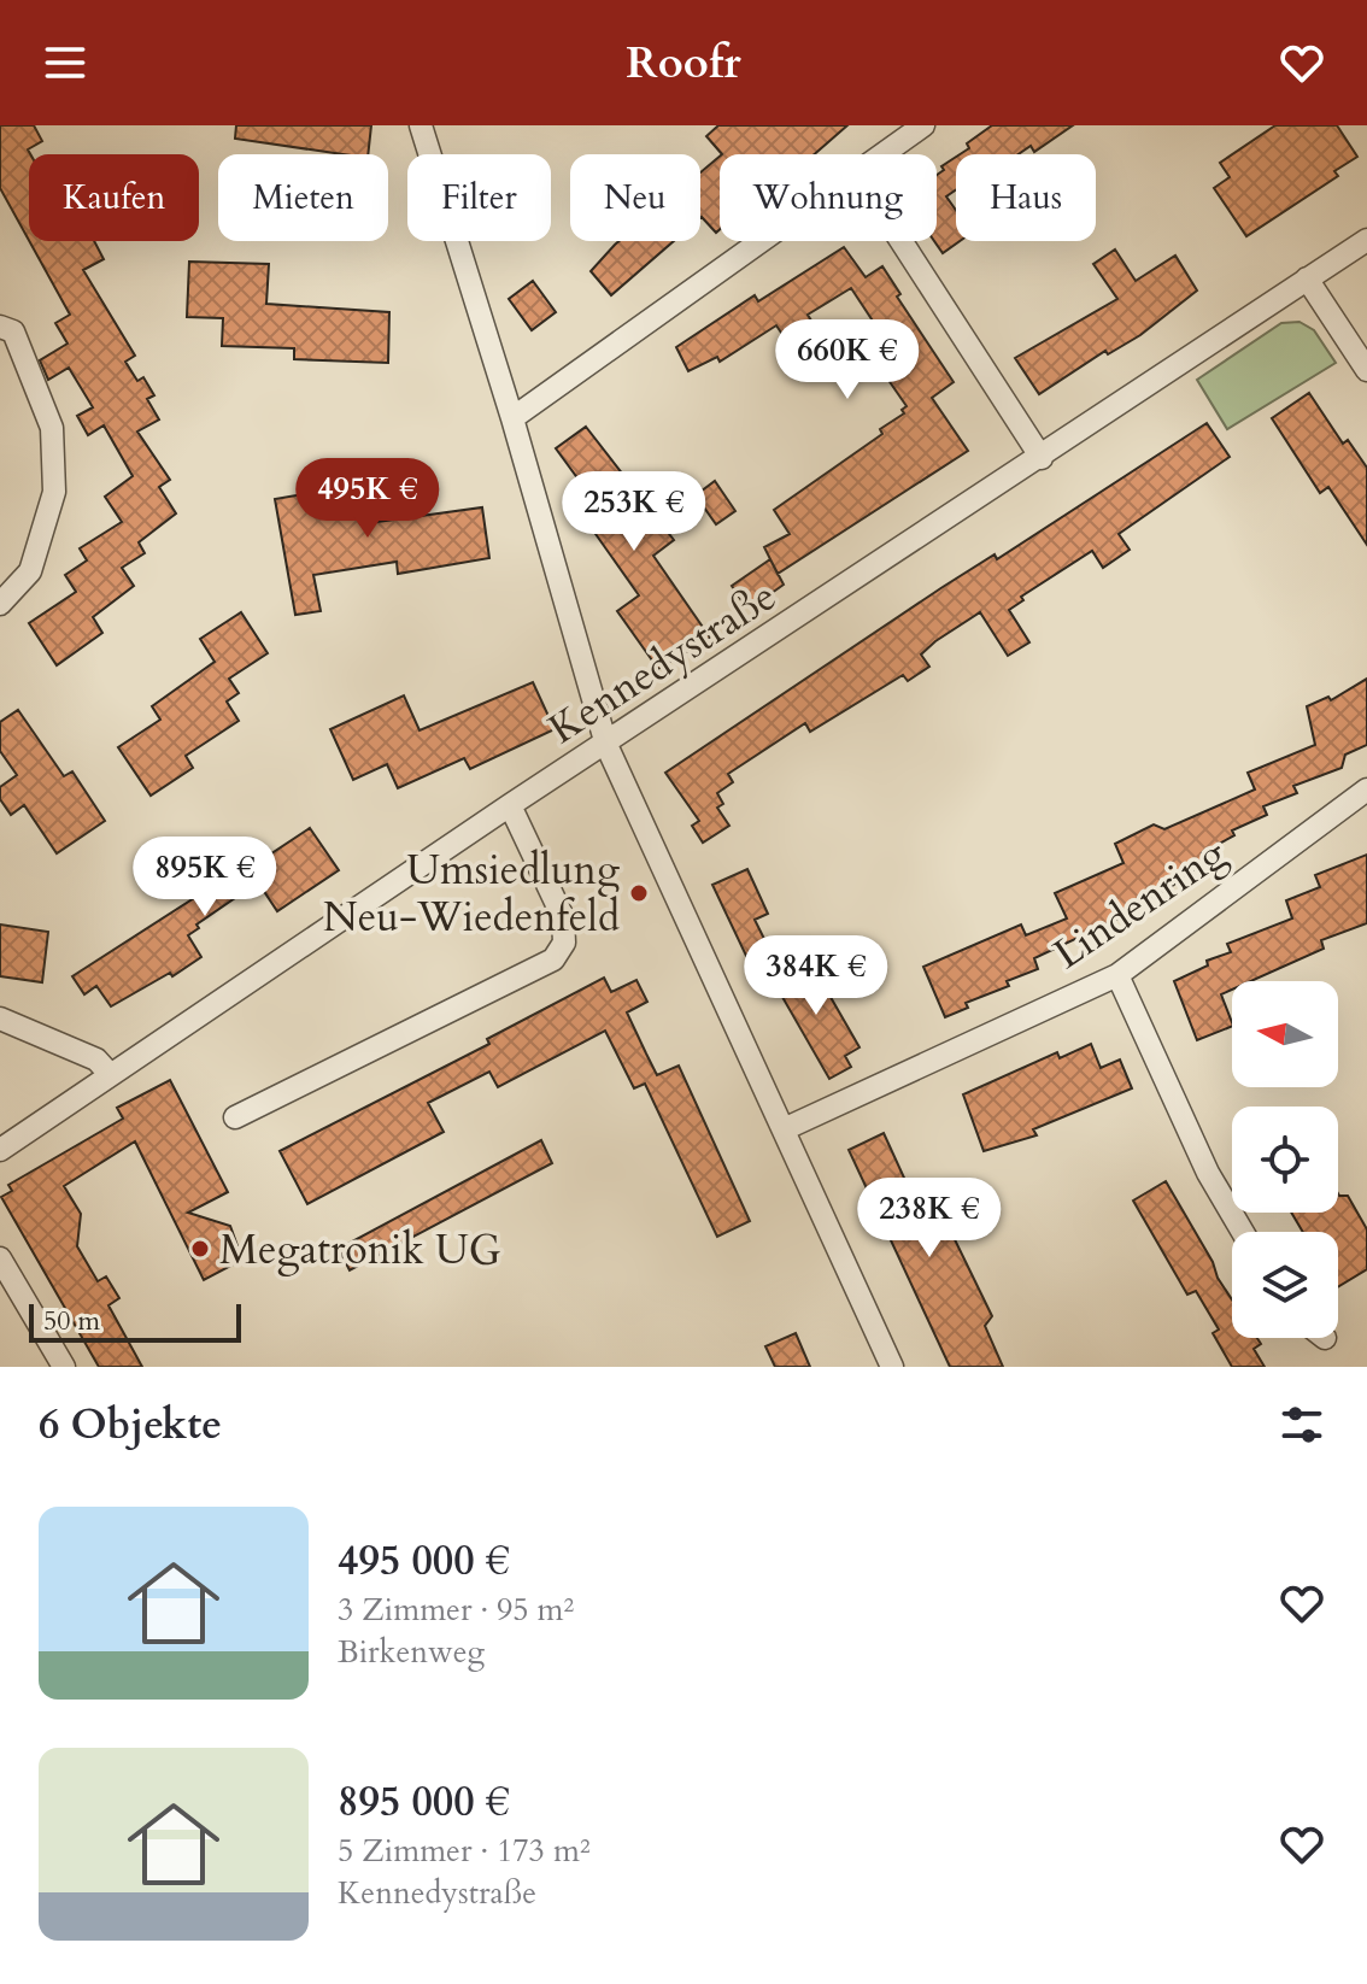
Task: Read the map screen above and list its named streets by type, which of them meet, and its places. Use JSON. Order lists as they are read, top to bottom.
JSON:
{
  "streets": {
    "street": ["Kennedystraße", "Lindenring"]
  },
  "places": ["Umsiedlung Neu-Wiedenfeld", "Megatronik UG"],
  "scale_bar": "50 m",
  "north": "left",
  "page": {
    "header": "Roofr",
    "chip": [
      "Kaufen",
      "Mieten",
      "Filter",
      "Neu",
      "Wohnung",
      "Haus"
    ],
    "price": [
      "660K €",
      "495K €",
      "253K €",
      "895K €",
      "384K €",
      "238K €"
    ],
    "scale": "50 m",
    "heading": "6 Objekte",
    "list": [
      {
        "name": "495 000 €",
        "note": "3 Zimmer · 95 m² · Birkenweg"
      },
      {
        "name": "895 000 €",
        "note": "5 Zimmer · 173 m² · Kennedystraße"
      }
    ]
  }
}
